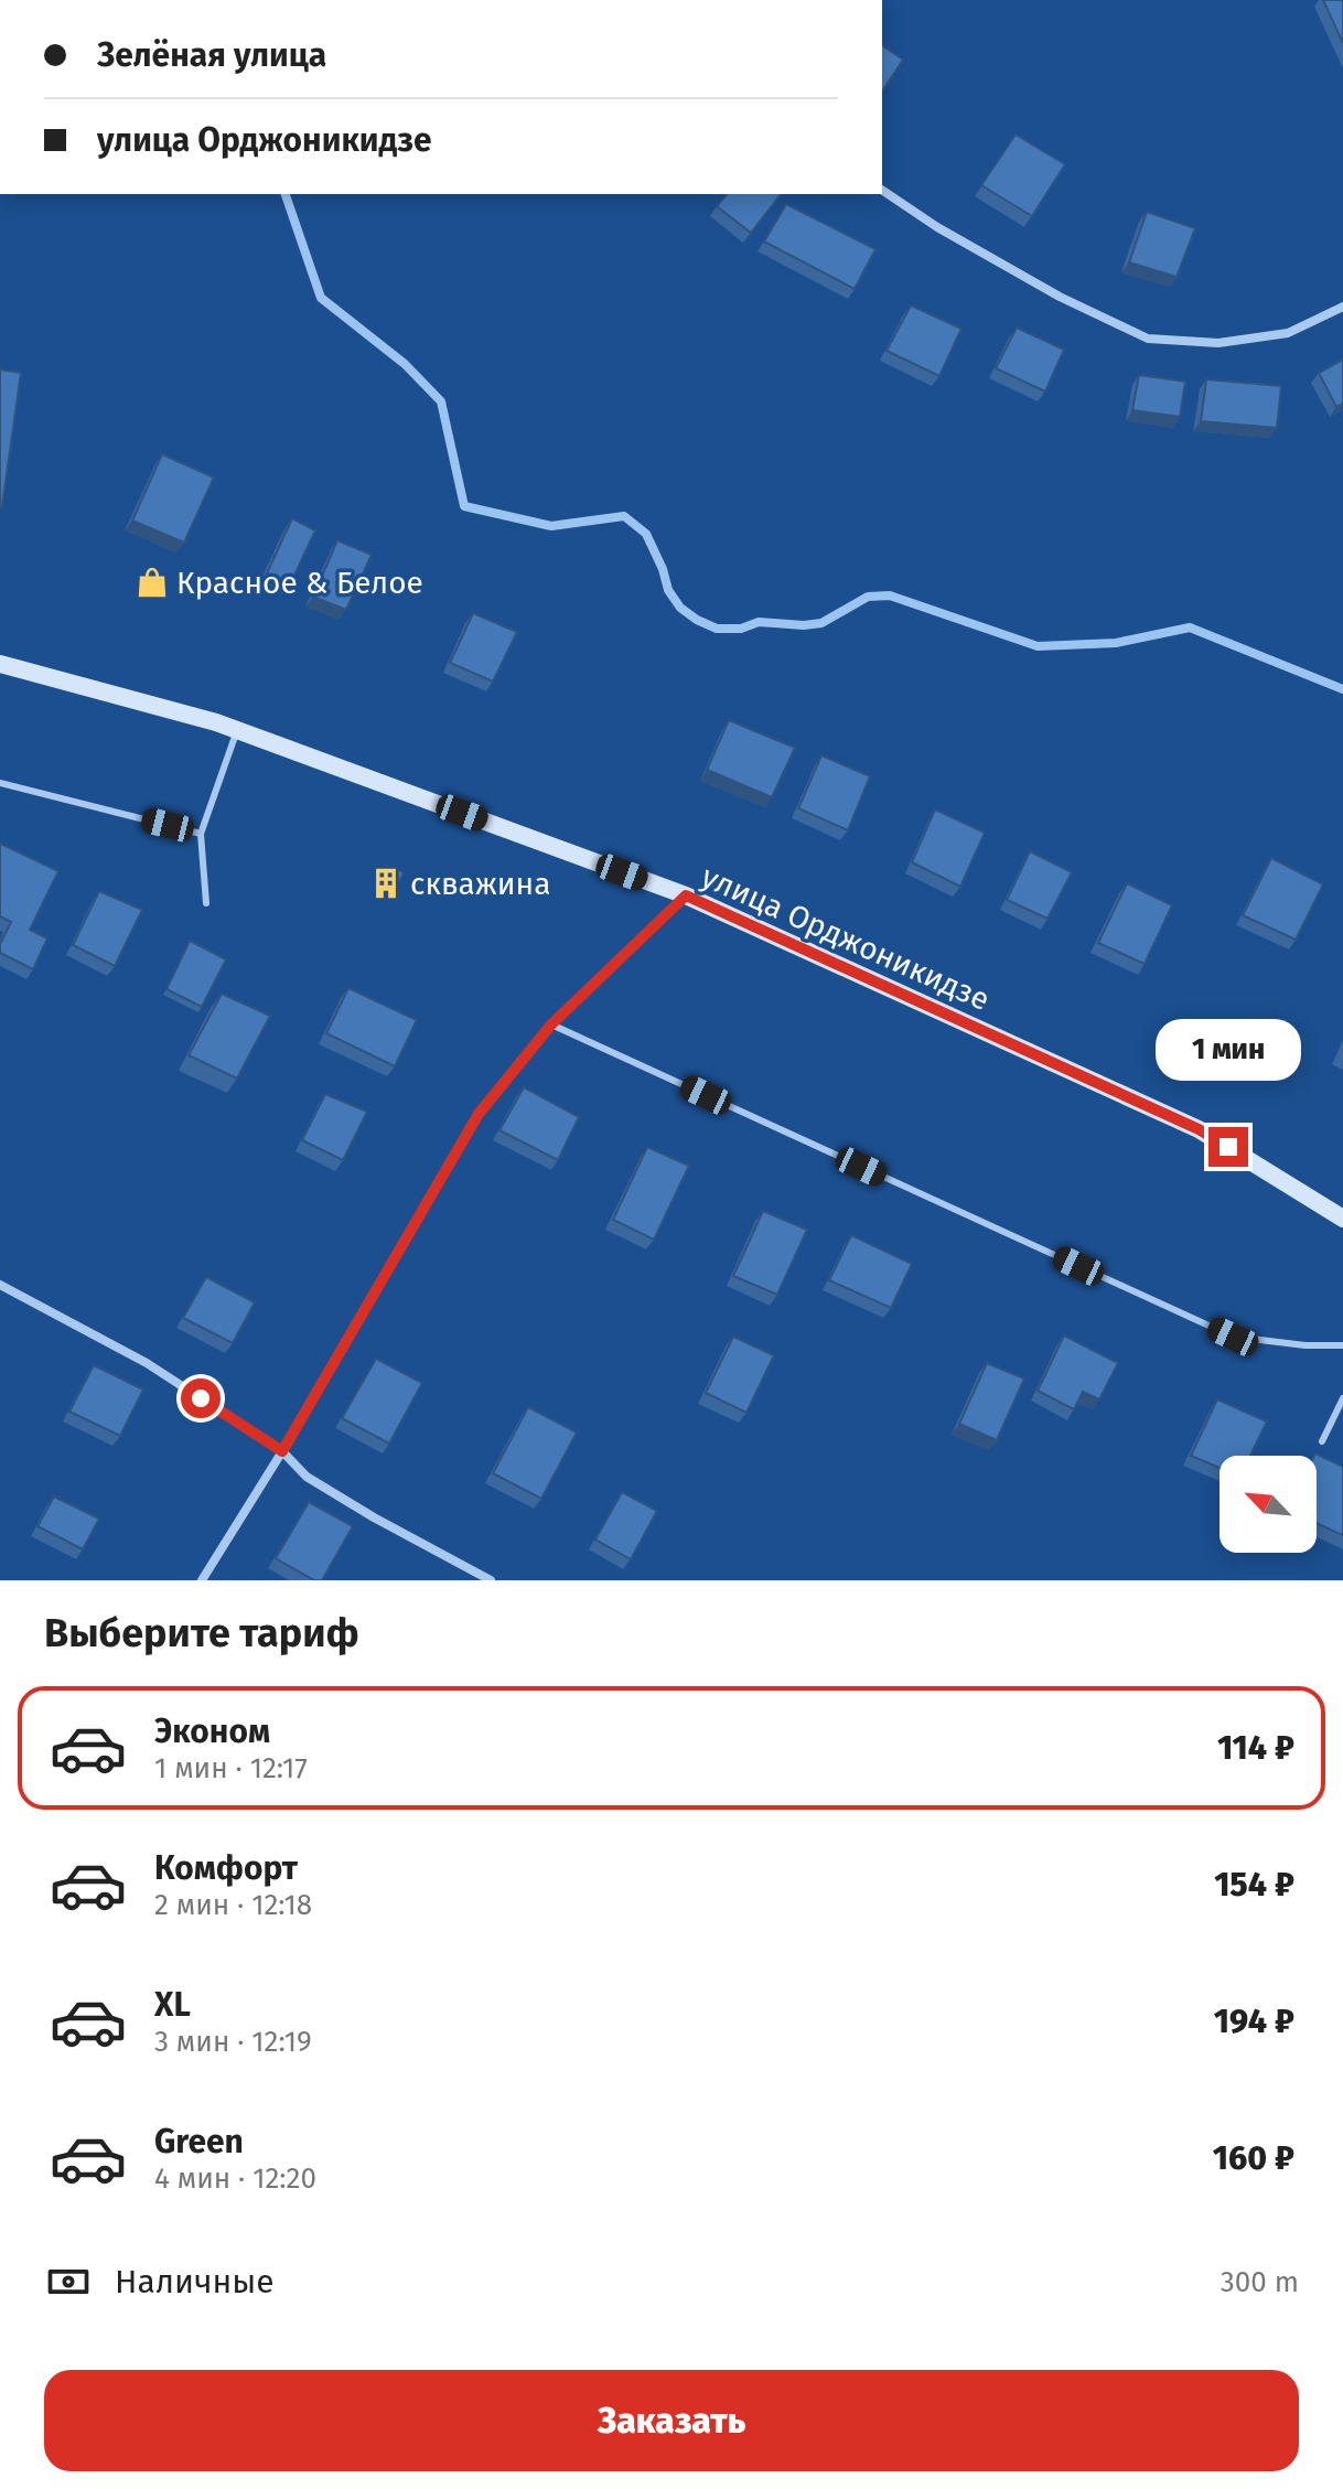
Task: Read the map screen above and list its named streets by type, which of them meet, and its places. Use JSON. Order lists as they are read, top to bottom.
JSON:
{
  "streets": {
    "main road": ["улица Орджоникидзе"]
  },
  "places": {
    "shop": ["Красное & Белое"],
    "building": ["скважина"]
  },
  "north": "top left",
  "page": {
    "banner": ["Зелёная улица", "улица Орджоникидзе"],
    "bubble": "1 мин",
    "heading": "Выберите тариф",
    "list": [
      {
        "name": "Эконом",
        "note": "1 мин · 12:17",
        "value": "114 ₽"
      },
      {
        "name": "Комфорт",
        "note": "2 мин · 12:18",
        "value": "154 ₽"
      },
      {
        "name": "XL",
        "note": "3 мин · 12:19",
        "value": "194 ₽"
      },
      {
        "name": "Green",
        "note": "4 мин · 12:20",
        "value": "160 ₽"
      }
    ],
    "pay": ["Наличные", "300 m"],
    "buttons": "Заказать"
  }
}
